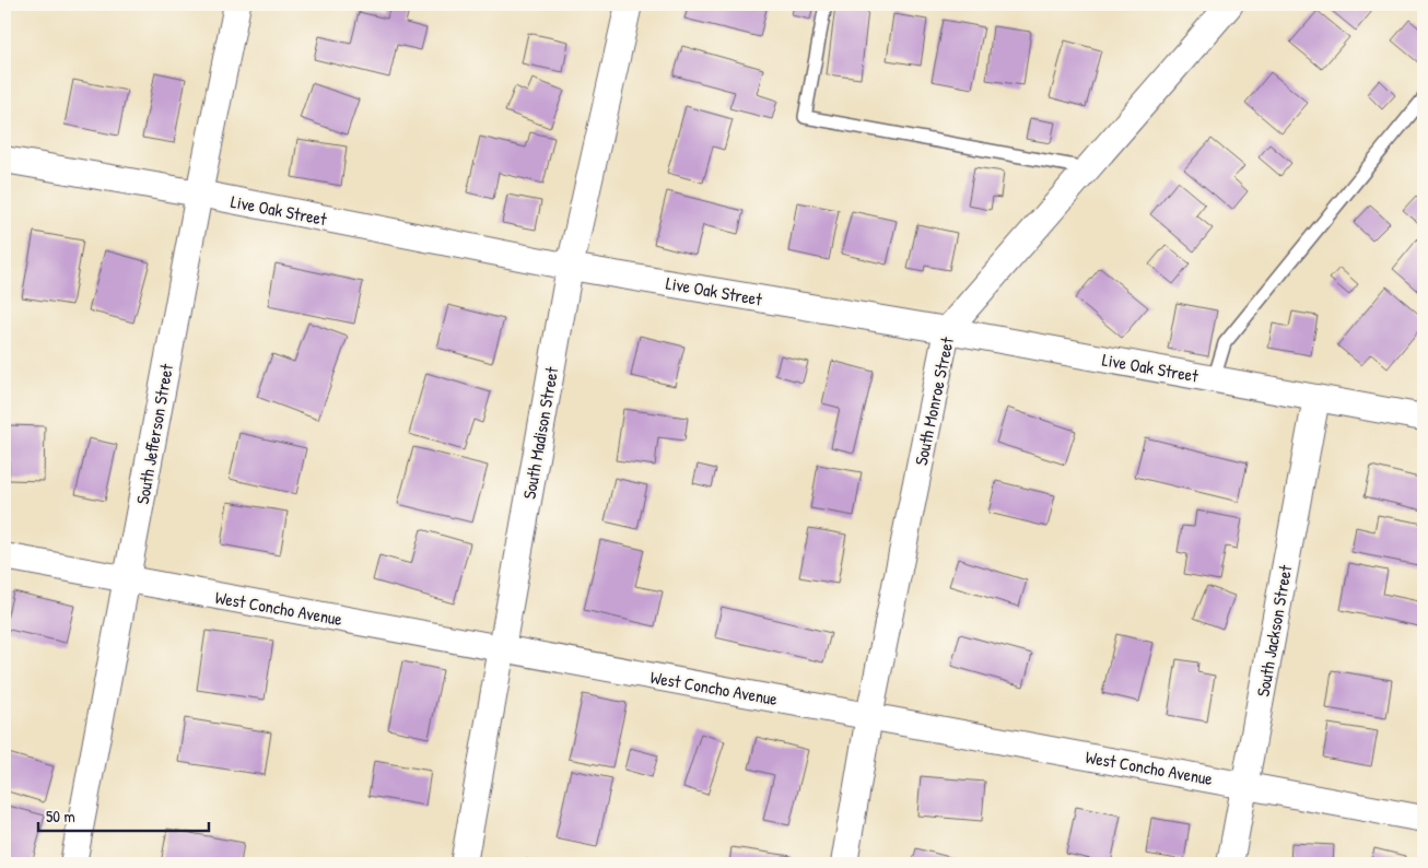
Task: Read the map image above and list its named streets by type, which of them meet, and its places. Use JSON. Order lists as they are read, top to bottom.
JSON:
{
  "streets": {
    "street": [
      "Live Oak Street",
      "South Monroe Street",
      "South Madison Street",
      "South Jefferson Street",
      "West Concho Avenue",
      "South Jackson Street"
    ]
  },
  "crossings": [
    ["Live Oak Street", "South Monroe Street"],
    ["Live Oak Street", "South Madison Street"],
    ["Live Oak Street", "South Jefferson Street"],
    ["Live Oak Street", "South Jackson Street"],
    ["South Monroe Street", "West Concho Avenue"],
    ["South Madison Street", "West Concho Avenue"],
    ["South Jefferson Street", "West Concho Avenue"],
    ["West Concho Avenue", "South Jackson Street"]
  ],
  "scale_bar": "50 m"
}
